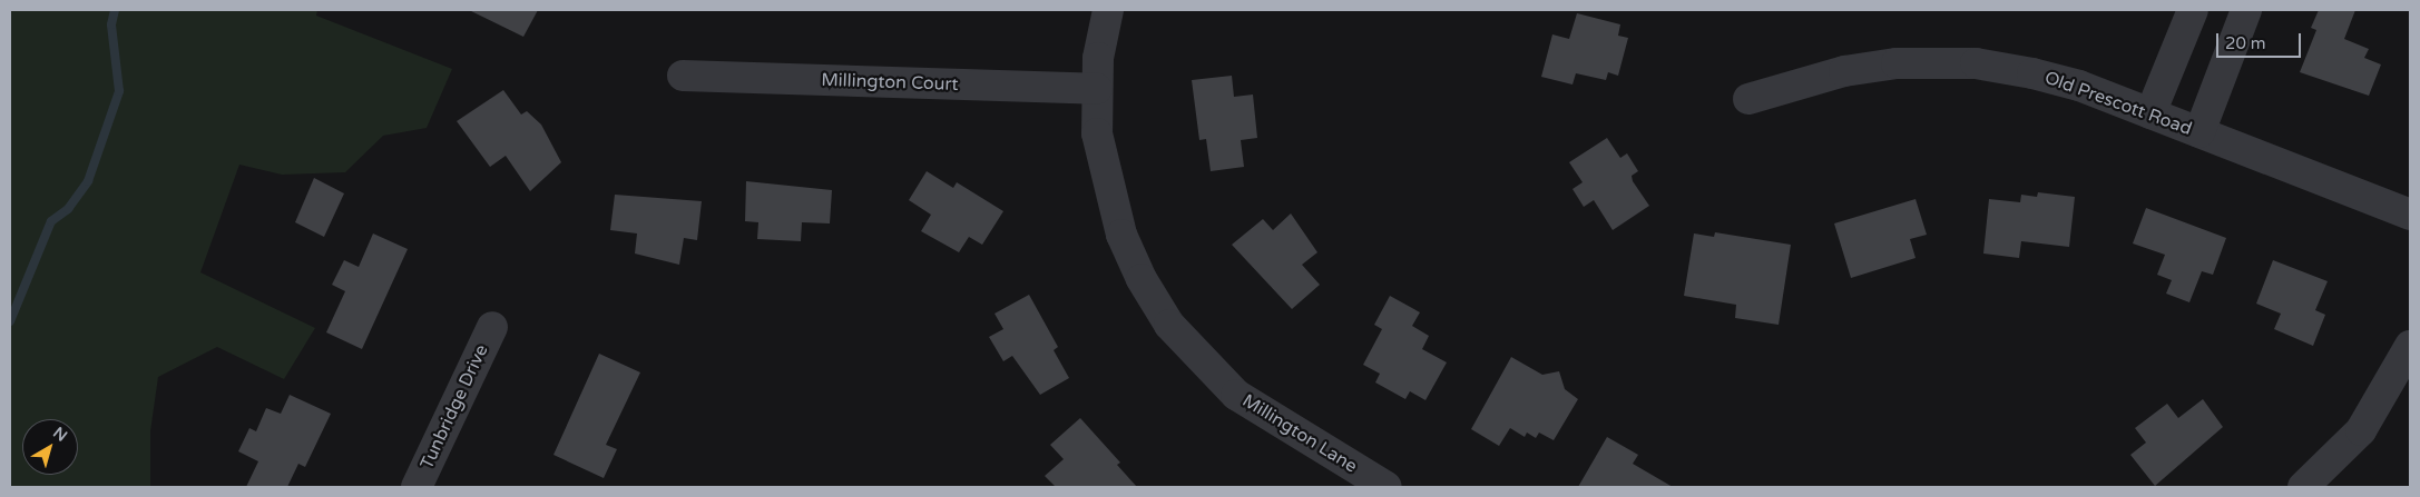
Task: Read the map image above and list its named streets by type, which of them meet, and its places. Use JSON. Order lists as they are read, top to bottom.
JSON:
{
  "streets": {
    "street": [
      "Millington Court",
      "Old Prescott Road",
      "Tunbridge Drive",
      "Millington Lane"
    ]
  },
  "crossings": [
    ["Millington Court", "Millington Lane"]
  ],
  "scale_bar": "20 m",
  "north": "top right"
}
